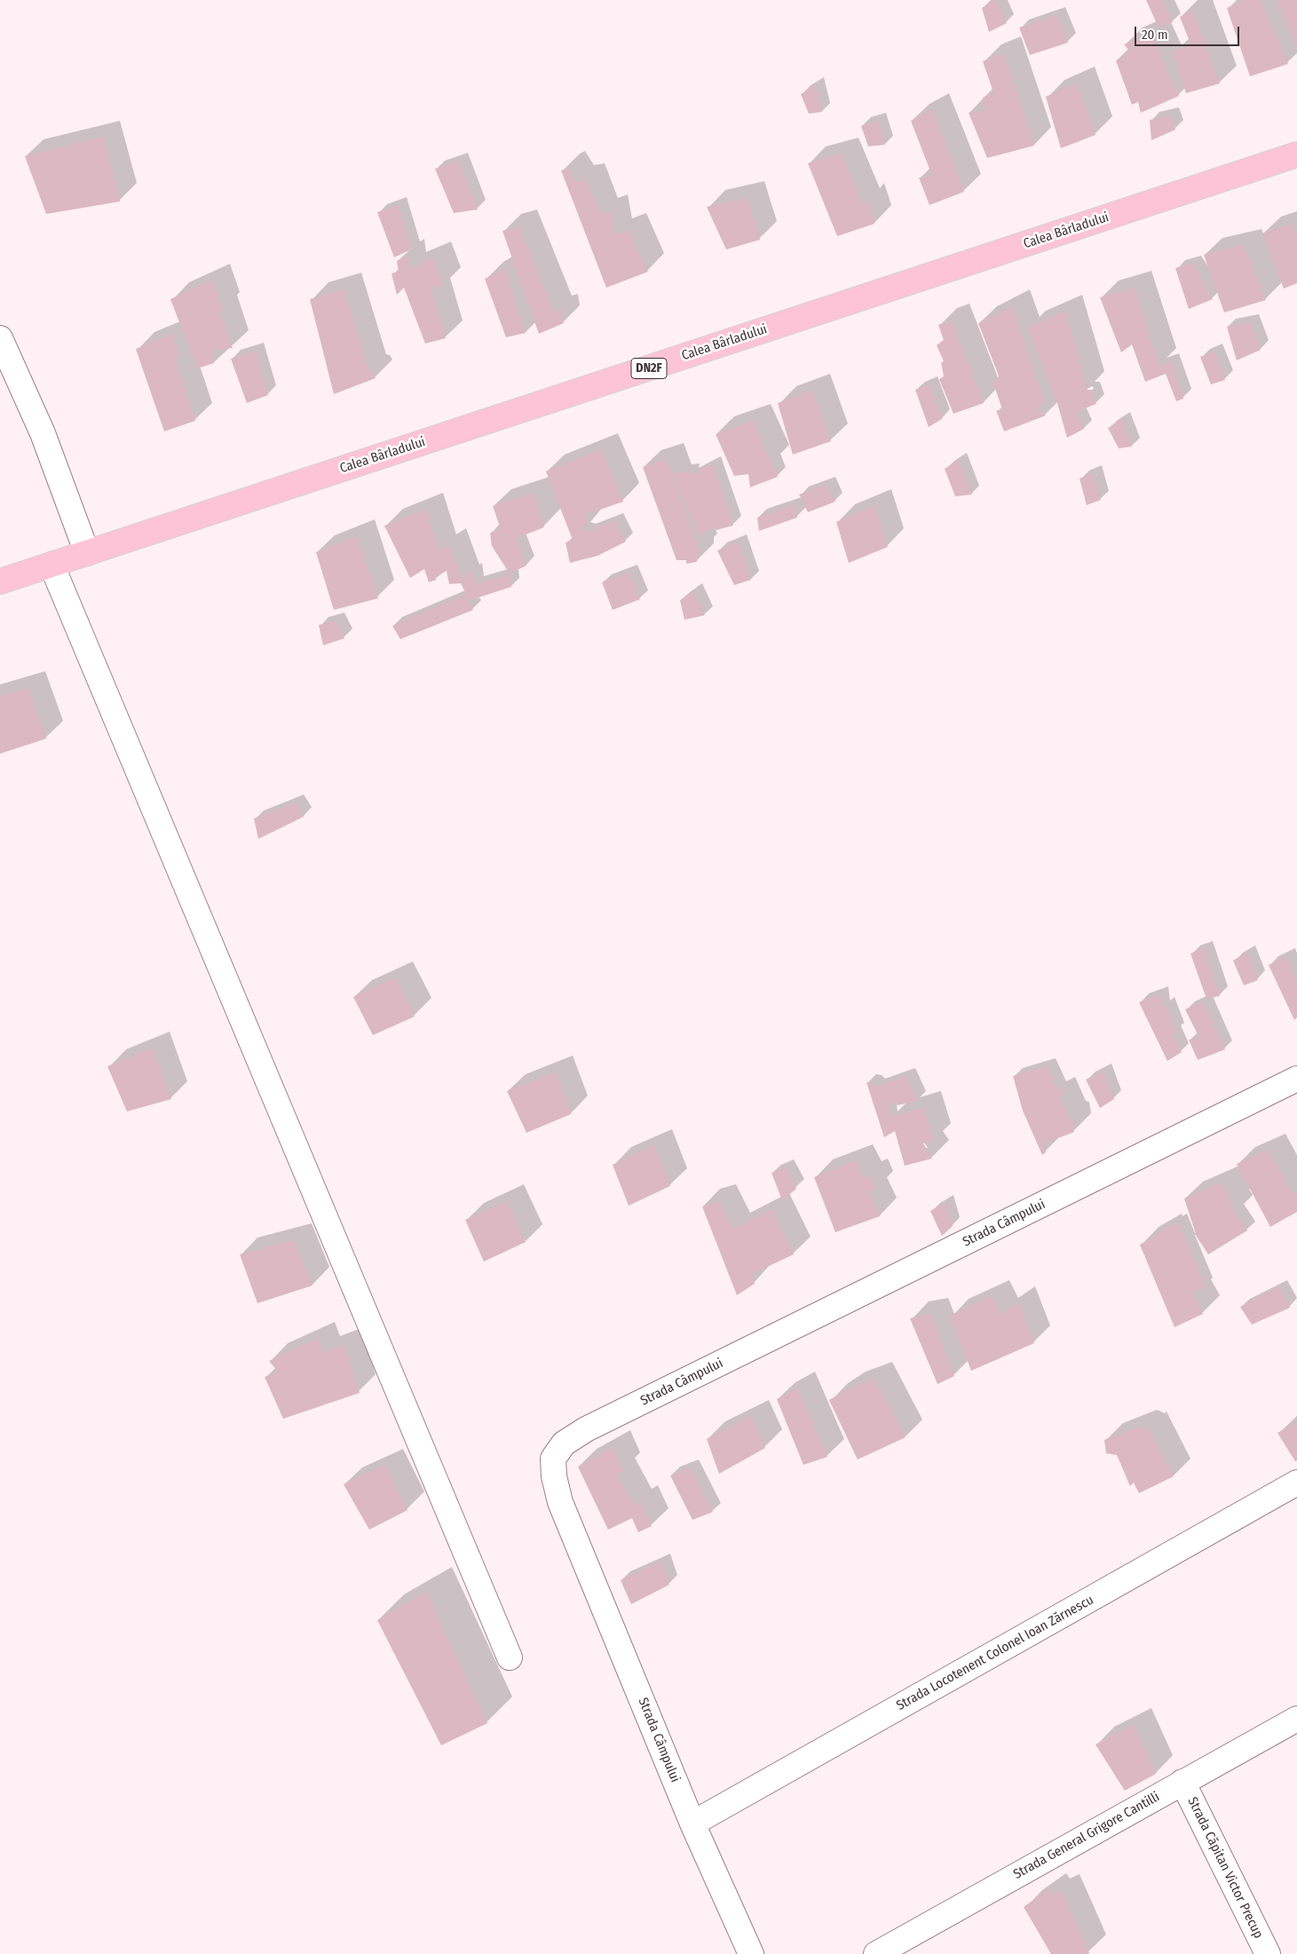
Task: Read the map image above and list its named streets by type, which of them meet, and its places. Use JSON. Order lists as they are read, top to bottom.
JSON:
{
  "streets": {
    "main road": ["Calea Bârladului", "DN2F"],
    "street": [
      "Strada Câmpului",
      "Strada Locotenent Colonel Ioan Zărnescu",
      "Strada General Grigore Cantilli",
      "Strada Căpitan Victor Precup"
    ]
  },
  "crossings": [
    ["Strada Câmpului", "Strada Locotenent Colonel Ioan Zărnescu"],
    ["Strada General Grigore Cantilli", "Strada Căpitan Victor Precup"]
  ],
  "scale_bar": "20 m"
}
